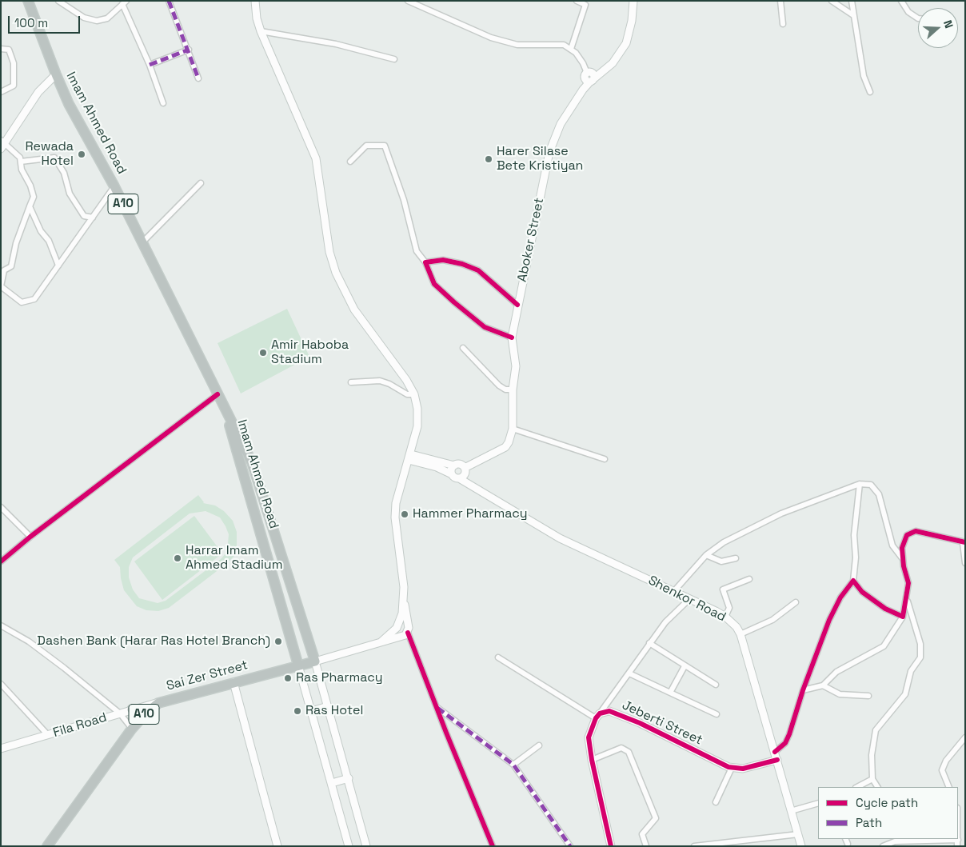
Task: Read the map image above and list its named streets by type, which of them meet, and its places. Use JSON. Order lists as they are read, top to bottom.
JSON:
{
  "streets": {
    "highway": ["Imam Ahmed Road", "A10", "Sai Zer Street"],
    "main road": [
      "Aboker Street",
      "Shenkor Road",
      "Jeberti Street",
      "Fila Road"
    ]
  },
  "crossings": [
    ["Imam Ahmed Road", "A10"],
    ["Imam Ahmed Road", "Sai Zer Street"],
    ["A10", "Sai Zer Street"],
    ["Aboker Street", "Shenkor Road"],
    ["Shenkor Road", "Jeberti Street"],
    ["Sai Zer Street", "Fila Road"]
  ],
  "places": [
    "Rewada Hotel",
    "Harer Silase Bete Kristiyan",
    "Amir Haboba Stadium",
    "Hammer Pharmacy",
    "Harrar Imam Ahmed Stadium",
    "Dashen Bank (Harar Ras Hotel Branch)",
    "Ras Pharmacy",
    "Ras Hotel"
  ],
  "legend": ["Cycle path", "Path"],
  "scale_bar": "100 m",
  "north": "right"
}
